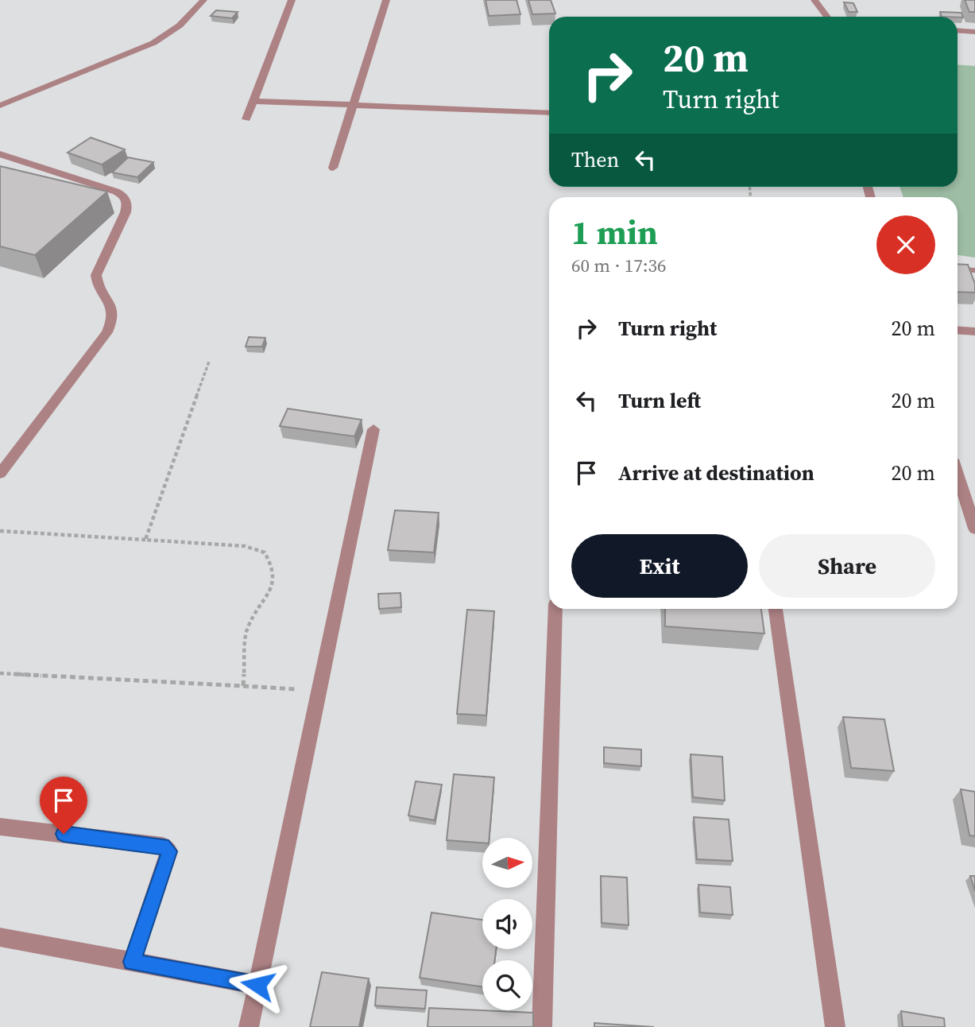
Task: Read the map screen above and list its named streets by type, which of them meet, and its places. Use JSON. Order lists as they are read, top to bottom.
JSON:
{
  "north": "right",
  "page": {
    "turn": ["20 m", "Turn right"],
    "then": "Then",
    "heading": ["1 min", "60 m · 17:36"],
    "list": [
      {
        "name": "Turn right",
        "value": "20 m"
      },
      {
        "name": "Turn left",
        "value": "20 m"
      },
      {
        "name": "Arrive at destination",
        "value": "20 m"
      }
    ],
    "buttons": ["Exit", "Share"]
  }
}
